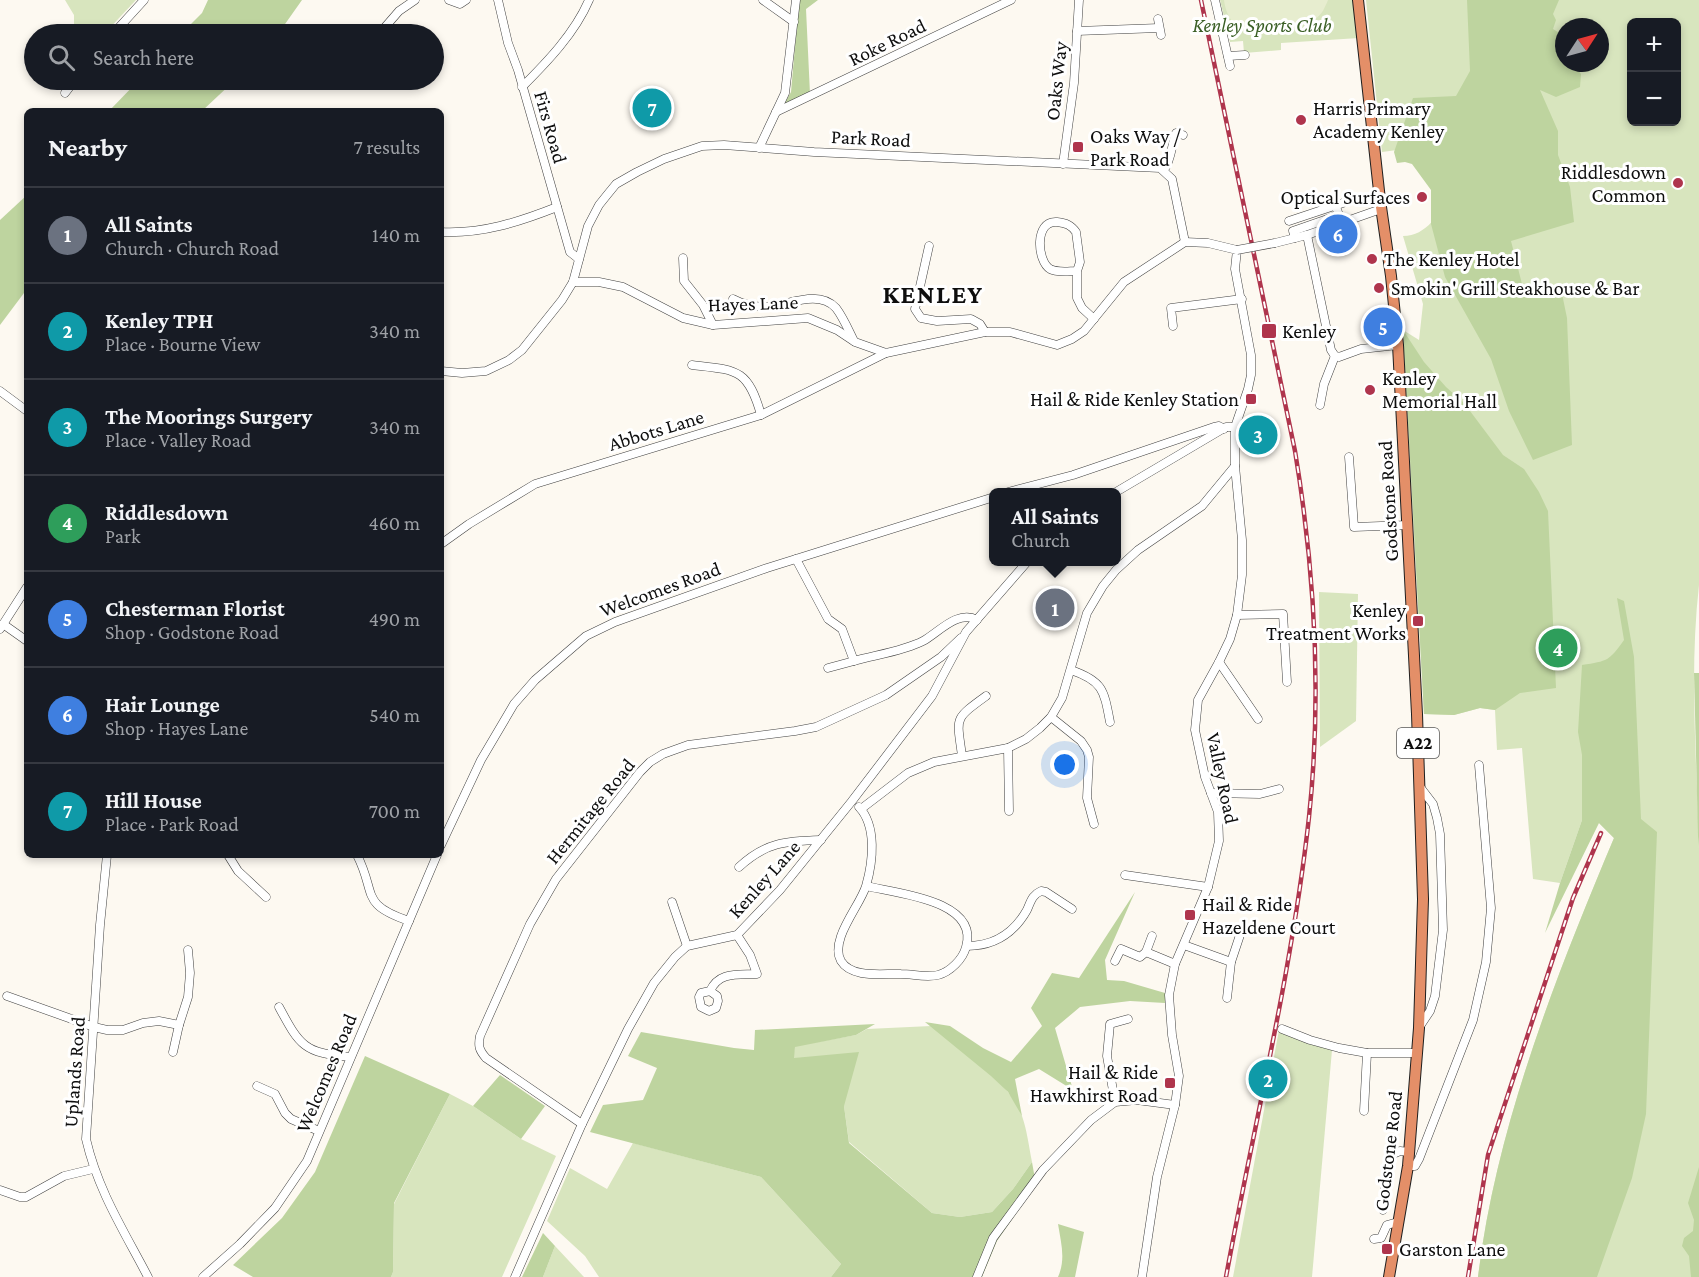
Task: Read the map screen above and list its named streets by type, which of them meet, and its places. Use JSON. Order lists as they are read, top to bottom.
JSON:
{
  "streets": {
    "highway": ["Godstone Road", "A22"],
    "street": [
      "Roke Road",
      "Oaks Way",
      "Firs Road",
      "Park Road",
      "Hayes Lane",
      "Abbots Lane",
      "Welcomes Road",
      "Valley Road",
      "Hermitage Road",
      "Kenley Lane",
      "Uplands Road"
    ]
  },
  "crossings": [
    ["Oaks Way", "Park Road"],
    ["Firs Road", "Park Road"],
    ["Park Road", "Hayes Lane"],
    ["Hayes Lane", "Abbots Lane"],
    ["Hermitage Road", "Kenley Lane"]
  ],
  "districts": ["KENLEY"],
  "parks": ["Kenley Sports Club"],
  "places": {
    "other": [
      "Harris Primary Academy Kenley",
      "Riddlesdown Common",
      "Optical Surfaces",
      "The Kenley Hotel",
      "Smokin' Grill Steakhouse & Bar",
      "Kenley Memorial Hall"
    ],
    "transit": [
      "Oaks Way / Park Road",
      "Kenley",
      "Hail & Ride Kenley Station",
      "Kenley Treatment Works",
      "Hail & Ride Hazeldene Court",
      "Hail & Ride Hawkhirst Road",
      "Garston Lane"
    ]
  },
  "north": "top right",
  "page": {
    "map_buttons": ["+", "−"],
    "search": "Search here",
    "pins": [
      "7",
      "6",
      "5",
      "3",
      "1",
      "4",
      "2"
    ],
    "heading": ["Nearby", "7 results"],
    "list": [
      {
        "mark": "1",
        "name": "All Saints",
        "note": "Church · Church Road",
        "value": "140 m"
      },
      {
        "mark": "2",
        "name": "Kenley TPH",
        "note": "Place · Bourne View",
        "value": "340 m"
      },
      {
        "mark": "3",
        "name": "The Moorings Surgery",
        "note": "Place · Valley Road",
        "value": "340 m"
      },
      {
        "mark": "4",
        "name": "Riddlesdown",
        "note": "Park",
        "value": "460 m"
      },
      {
        "mark": "5",
        "name": "Chesterman Florist",
        "note": "Shop · Godstone Road",
        "value": "490 m"
      },
      {
        "mark": "6",
        "name": "Hair Lounge",
        "note": "Shop · Hayes Lane",
        "value": "540 m"
      },
      {
        "mark": "7",
        "name": "Hill House",
        "note": "Place · Park Road",
        "value": "700 m"
      }
    ],
    "popup": ["All Saints", "Church"]
  }
}
